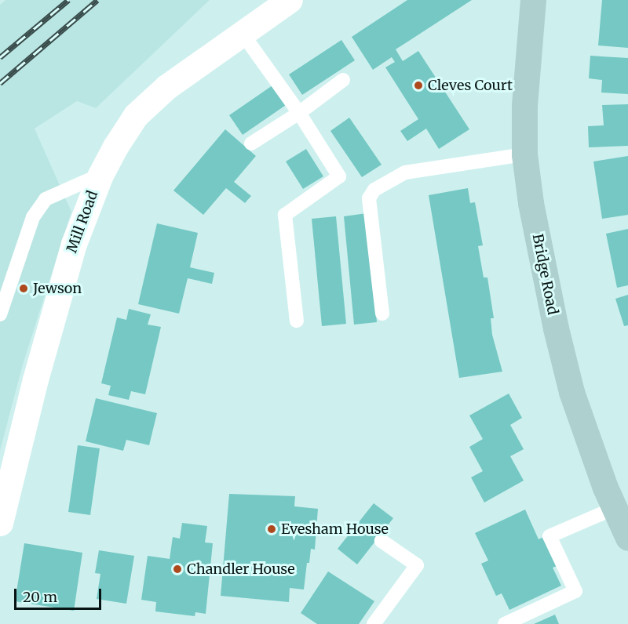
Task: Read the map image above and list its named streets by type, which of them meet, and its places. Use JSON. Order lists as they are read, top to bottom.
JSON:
{
  "streets": {
    "main road": ["Bridge Road"],
    "street": ["Mill Road"]
  },
  "places": [
    "Cleves Court",
    "Jewson",
    "Evesham House",
    "Chandler House"
  ],
  "scale_bar": "20 m"
}
